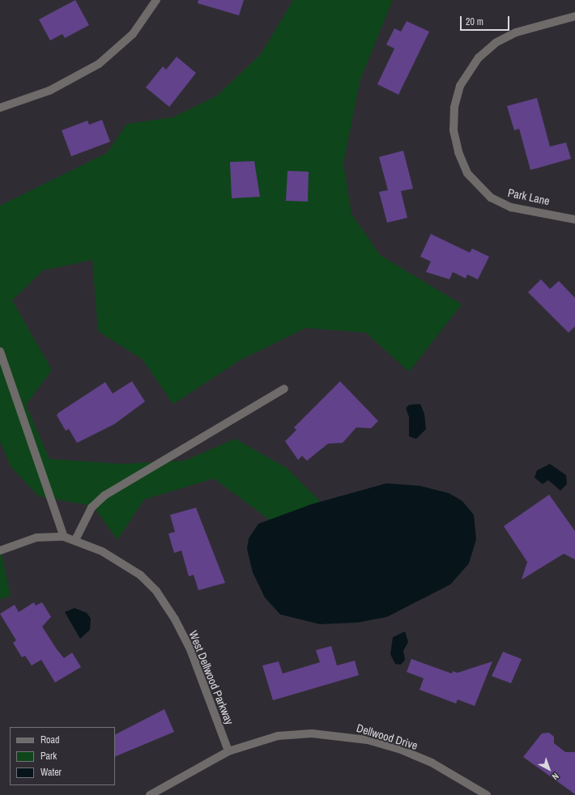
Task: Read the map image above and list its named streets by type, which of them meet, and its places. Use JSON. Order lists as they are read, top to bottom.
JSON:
{
  "streets": {
    "street": ["Park Lane", "West Dellwood Parkway", "Dellwood Drive"]
  },
  "crossings": [
    ["West Dellwood Parkway", "Dellwood Drive"]
  ],
  "legend": ["Road", "Park", "Water"],
  "scale_bar": "20 m",
  "north": "bottom right"
}
